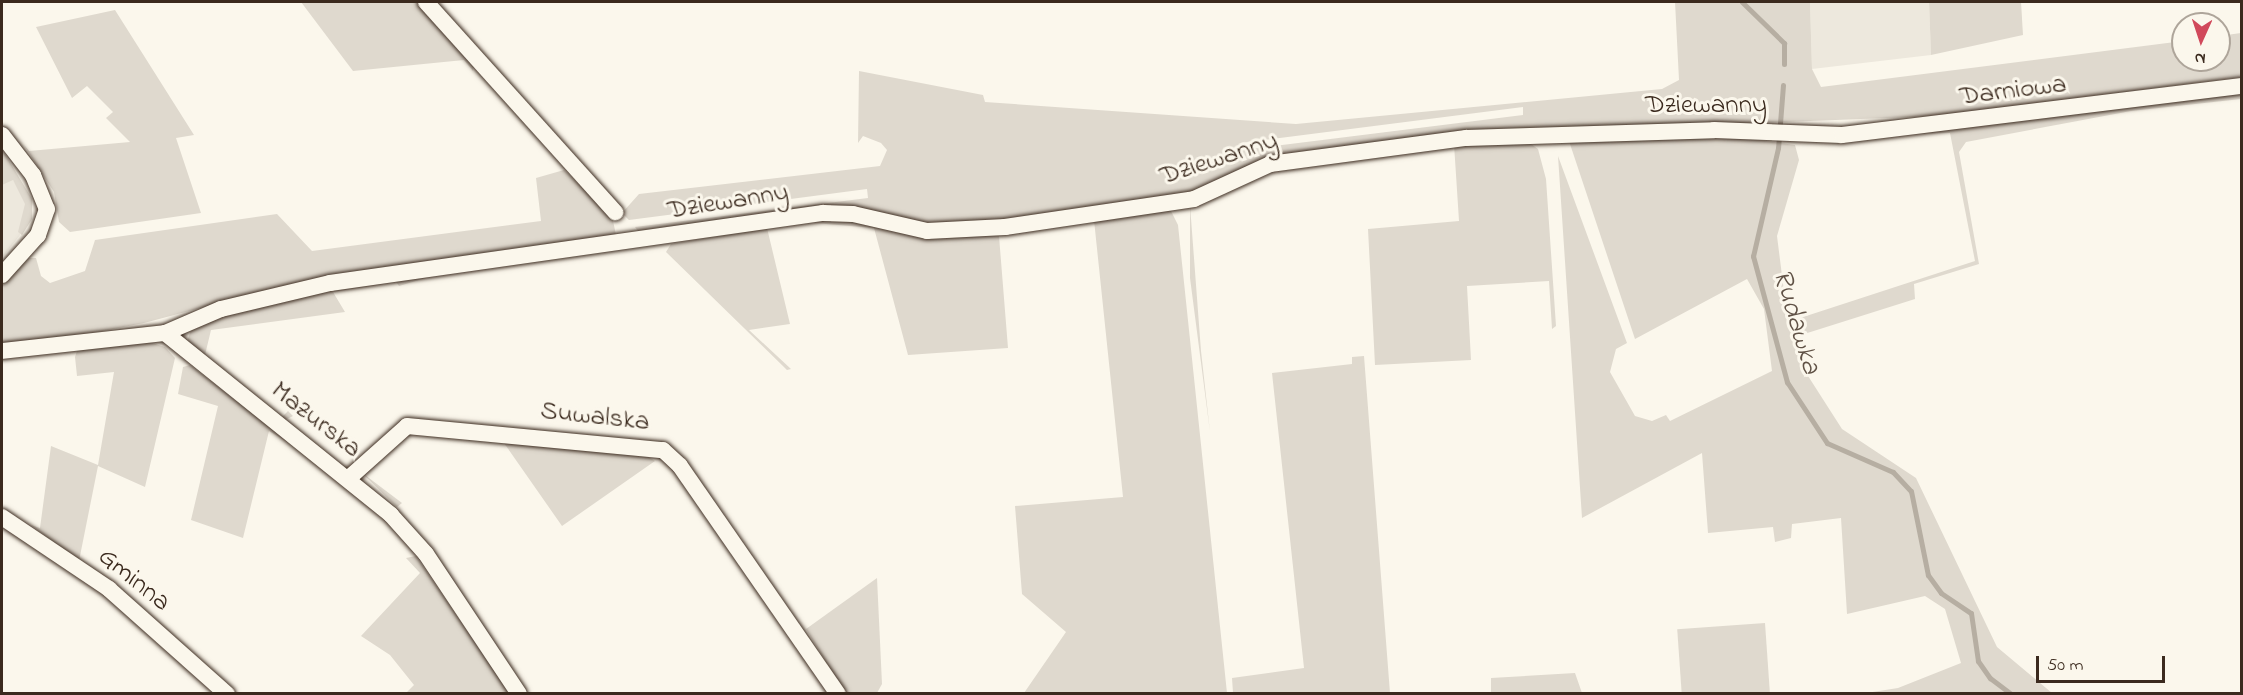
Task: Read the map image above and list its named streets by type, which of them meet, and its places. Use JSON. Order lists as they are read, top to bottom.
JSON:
{
  "streets": {
    "street": [
      "Darniowa",
      "Dziewanny",
      "Suwalska",
      "Mazurska",
      "Gminna"
    ]
  },
  "crossings": [
    ["Darniowa", "Dziewanny"],
    ["Dziewanny", "Mazurska"],
    ["Suwalska", "Mazurska"]
  ],
  "water": ["Rudawka"],
  "scale_bar": "50 m",
  "north": "bottom"
}
